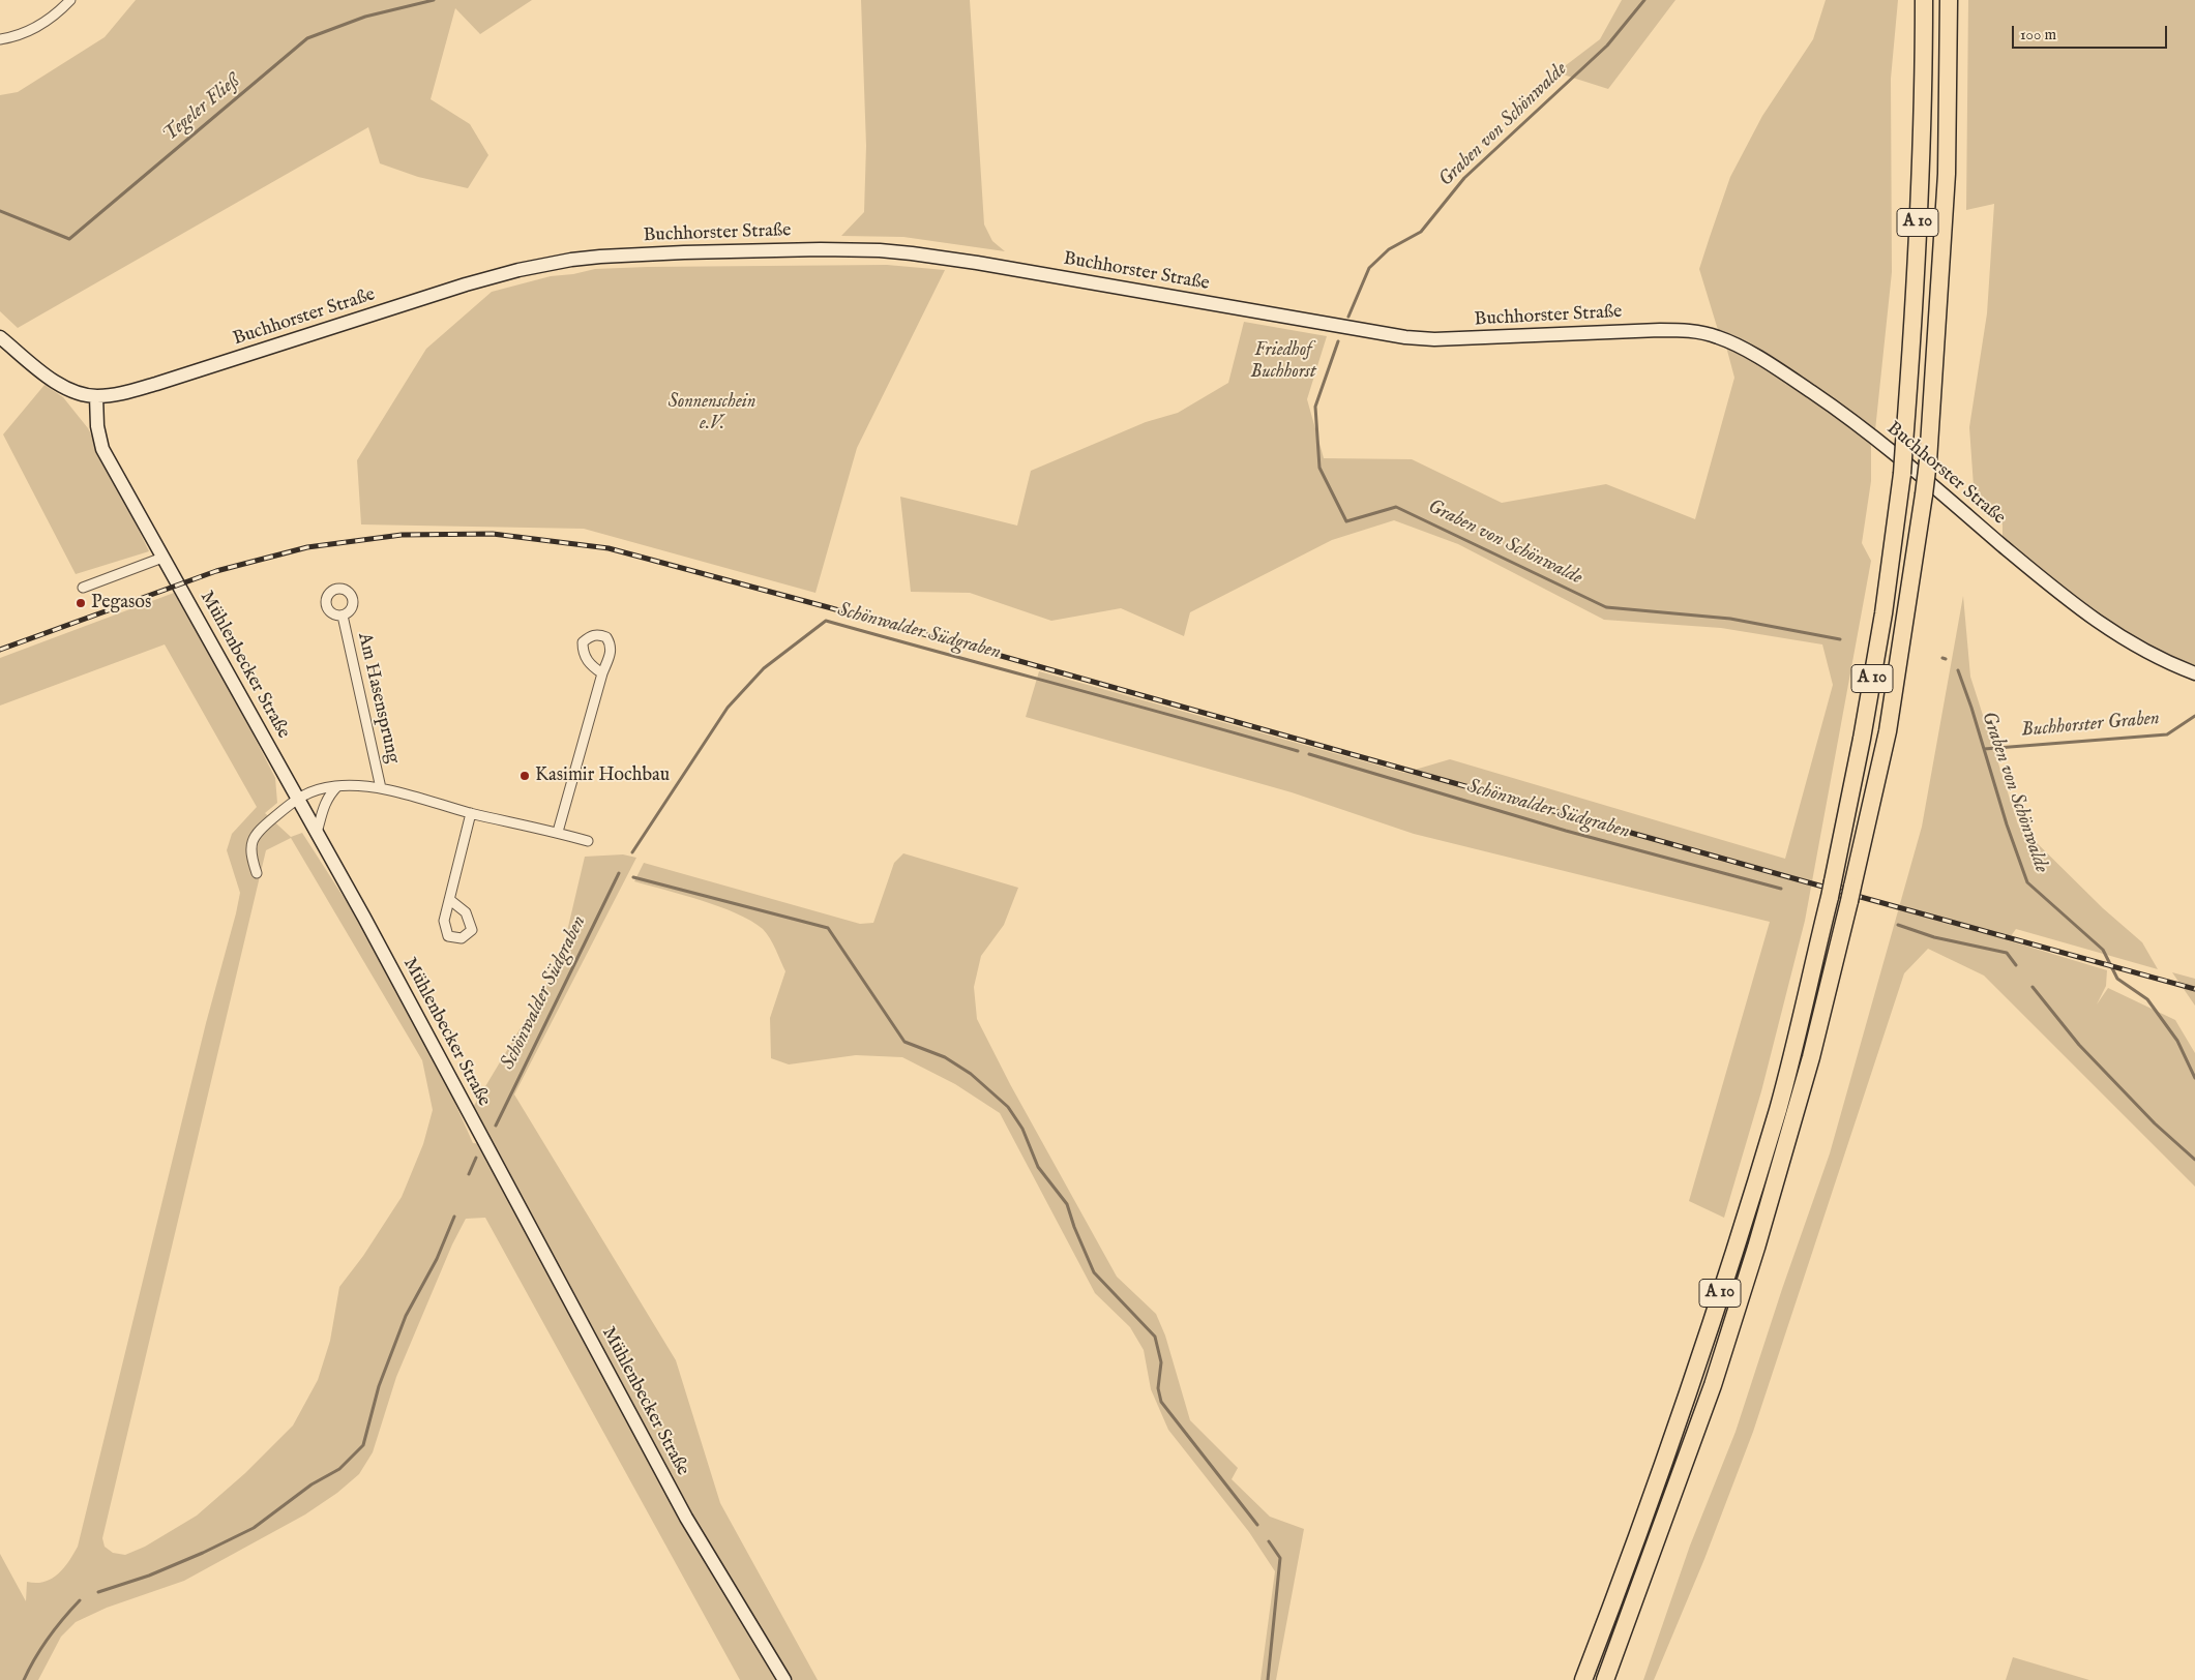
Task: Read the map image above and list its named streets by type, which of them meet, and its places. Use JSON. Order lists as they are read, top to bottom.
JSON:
{
  "streets": {
    "highway": ["A 10"],
    "main road": ["Buchhorster Straße", "Mühlenbecker Straße"],
    "street": ["Am Hasensprung"]
  },
  "crossings": [
    ["Buchhorster Straße", "Mühlenbecker Straße"],
    ["Mühlenbecker Straße", "Am Hasensprung"]
  ],
  "water": [
    "Tegeler Fließ",
    "Graben von Schönwalde",
    "Schönwalder Südgraben",
    "Buchhorster Graben"
  ],
  "parks": ["Friedhof Buchhorst", "Sonnenschein e.V."],
  "places": ["Pegasos", "Kasimir Hochbau"],
  "scale_bar": "100 m"
}
